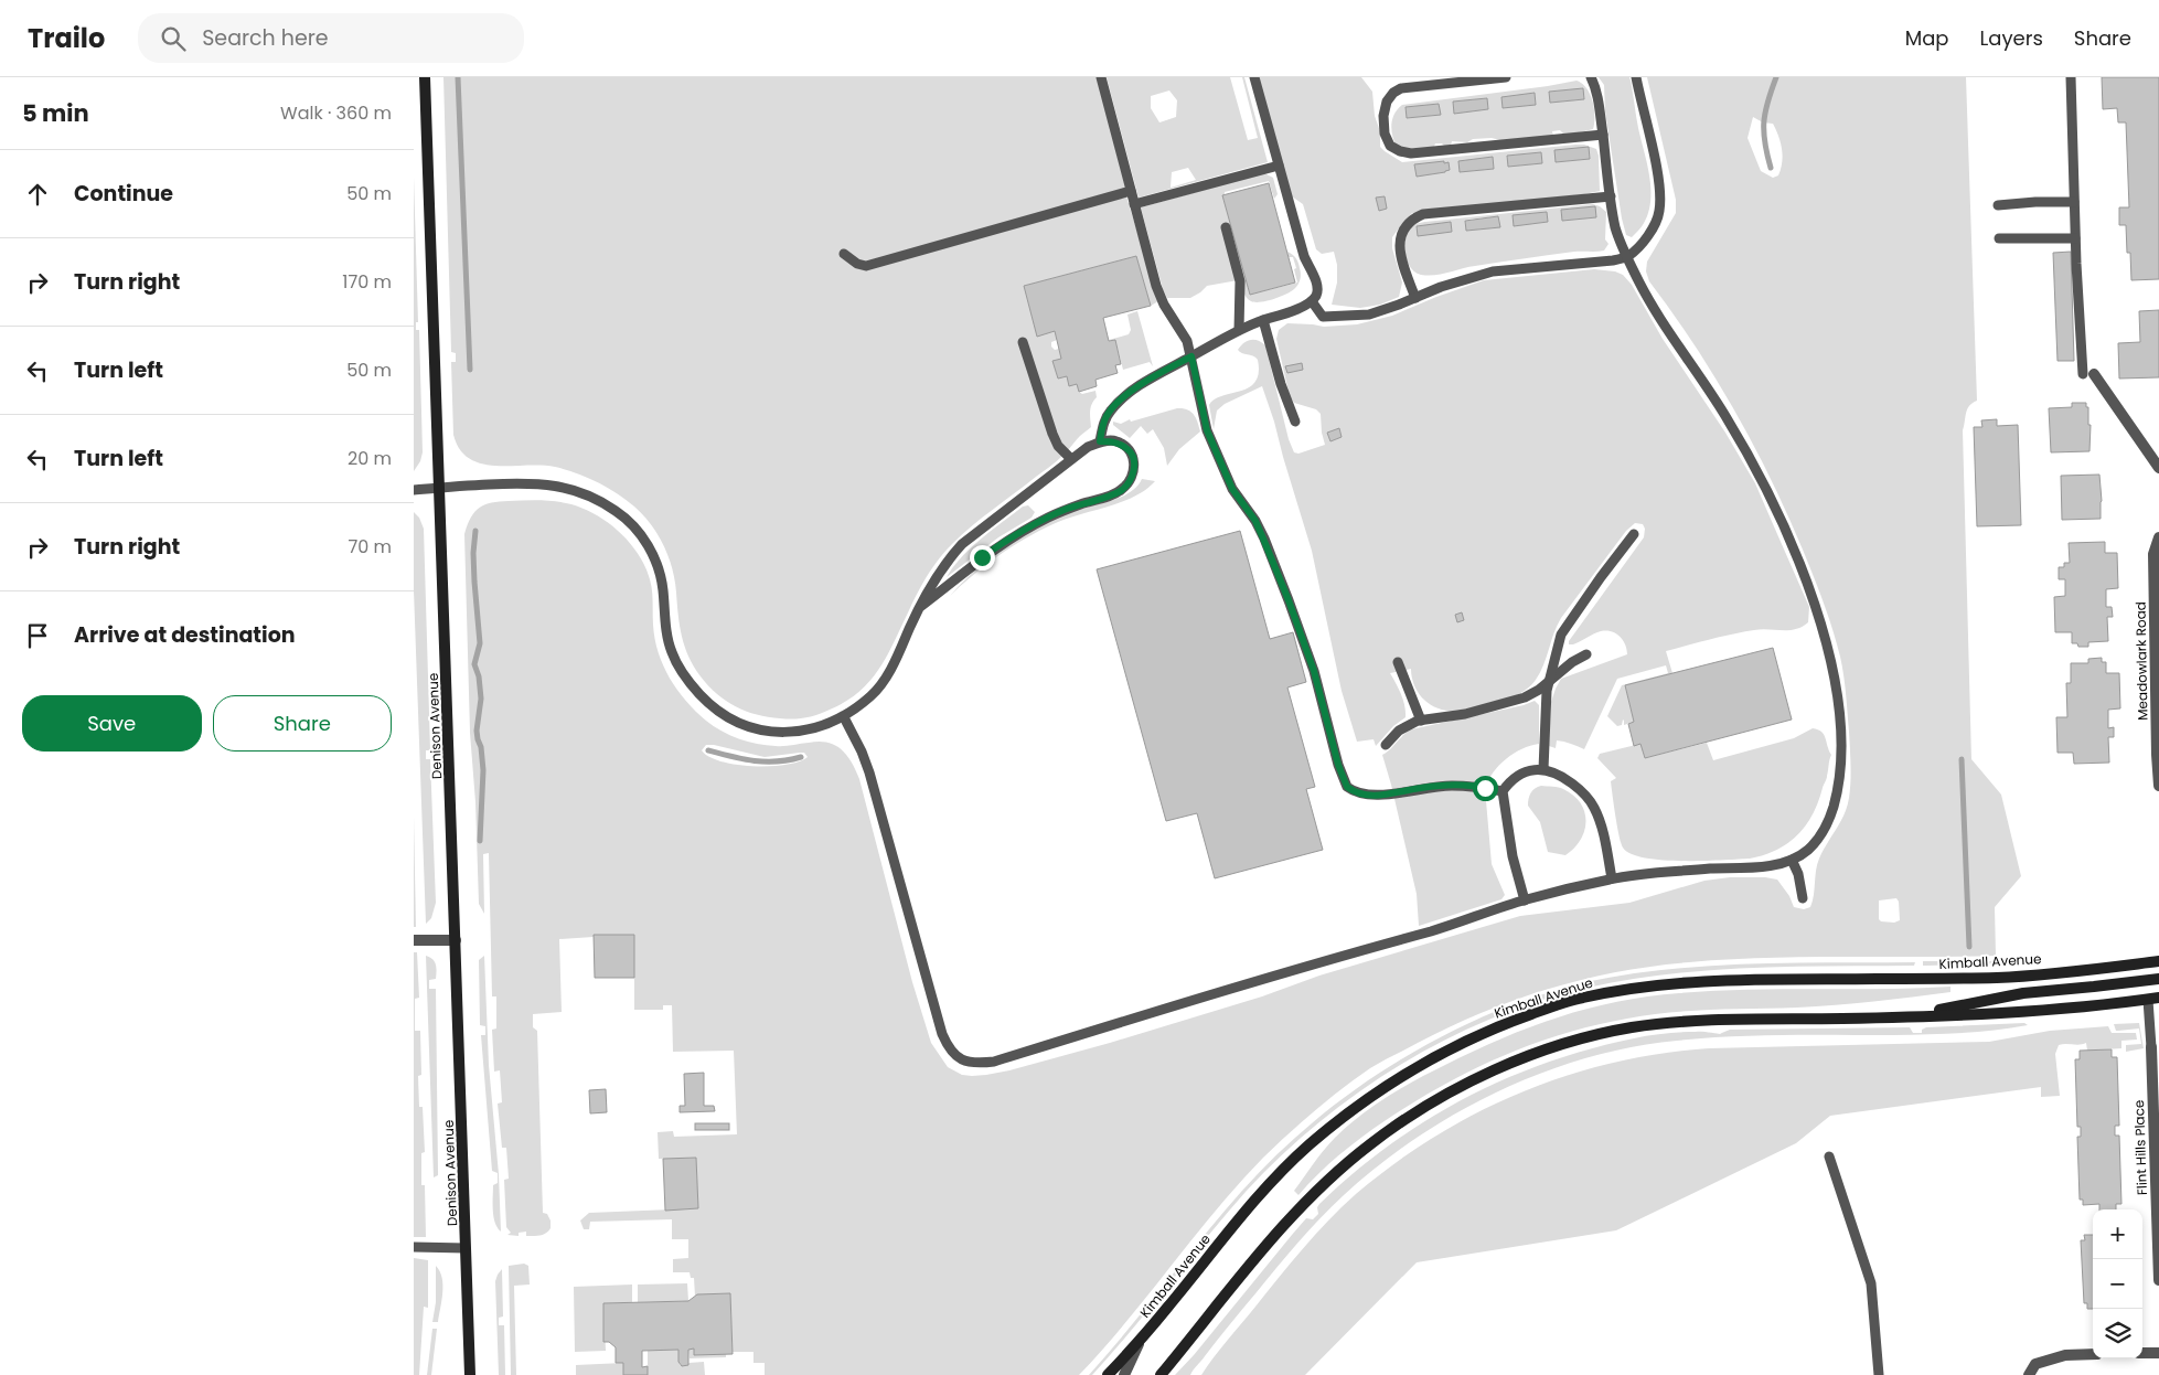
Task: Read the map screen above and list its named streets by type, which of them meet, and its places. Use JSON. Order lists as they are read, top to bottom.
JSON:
{
  "streets": {
    "main road": ["Denison Avenue", "Kimball Avenue"],
    "street": ["Meadowlark Road", "Flint Hills Place"]
  },
  "page": {
    "header": "Trailo",
    "search": "Search here",
    "nav": ["Map", "Layers", "Share"],
    "heading": ["5 min", "Walk · 360 m"],
    "list": [
      ["Continue", "50 m"],
      ["Turn right", "170 m"],
      ["Turn left", "50 m"],
      ["Turn left", "20 m"],
      ["Turn right", "70 m"],
      "Arrive at destination"
    ],
    "buttons": ["Save", "Share"],
    "map_buttons": ["+", "−"]
  }
}
